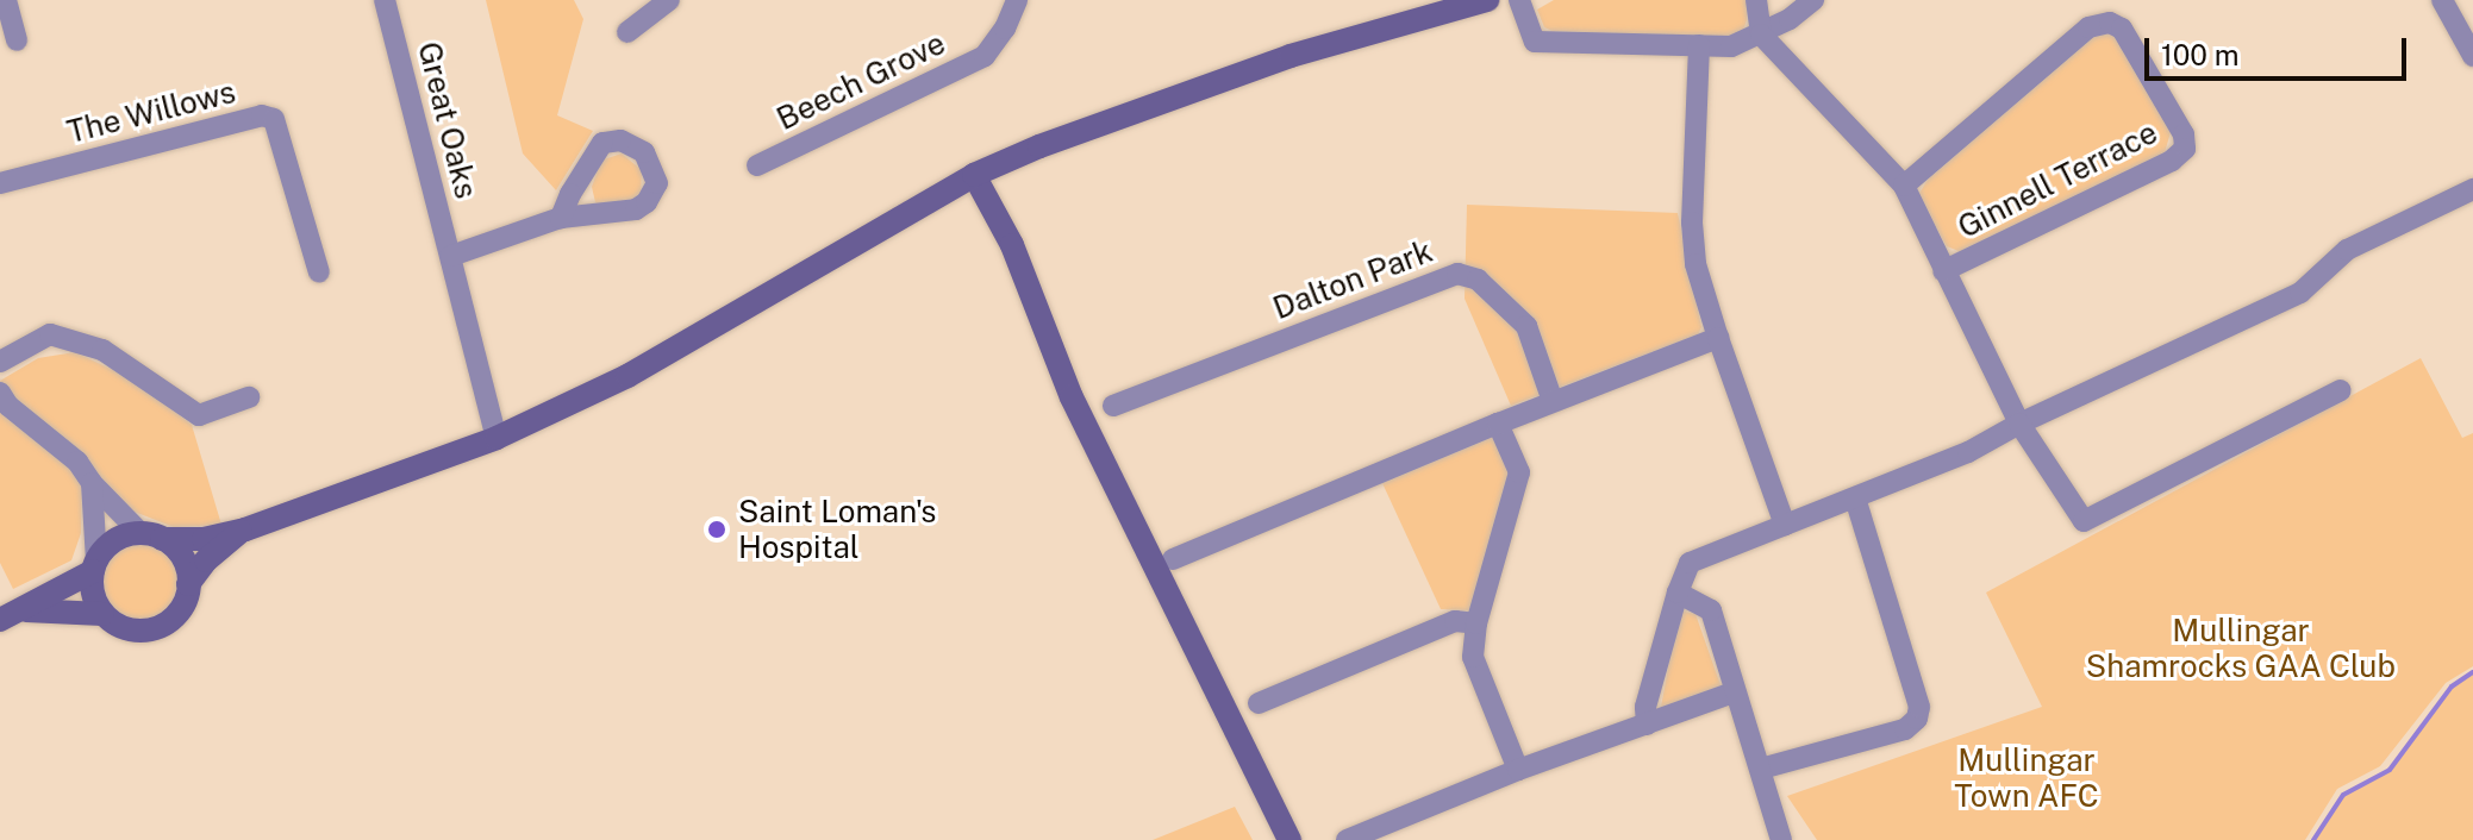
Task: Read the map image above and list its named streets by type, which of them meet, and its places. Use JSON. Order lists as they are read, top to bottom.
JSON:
{
  "streets": {
    "street": [
      "Beech Grove",
      "The Willows",
      "Great Oaks",
      "Ginnell Terrace",
      "Dalton Park"
    ]
  },
  "parks": ["Mullingar Shamrocks GAA Club", "Mullingar Town AFC"],
  "places": ["Saint Loman's Hospital"],
  "scale_bar": "100 m"
}
